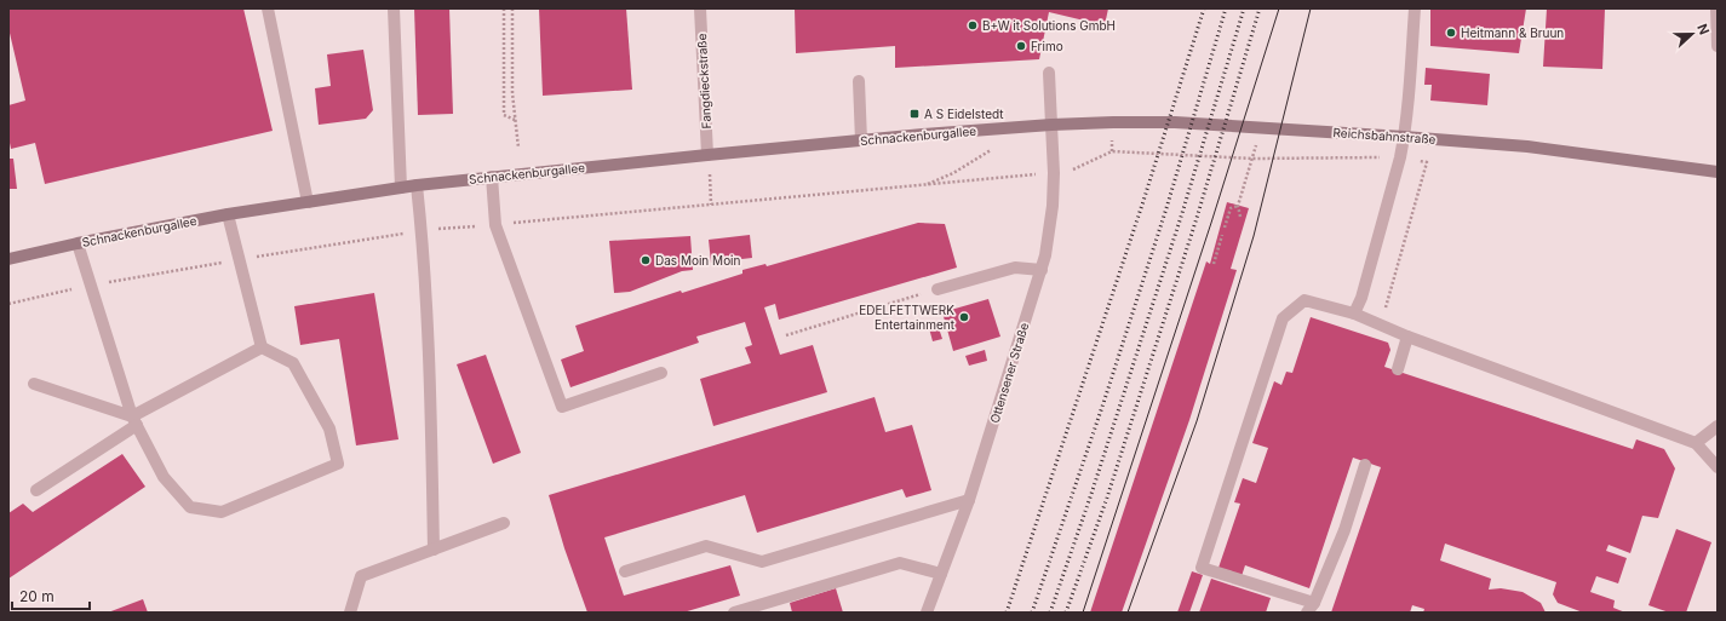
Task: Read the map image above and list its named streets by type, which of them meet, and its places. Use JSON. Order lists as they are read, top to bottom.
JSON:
{
  "streets": {
    "street": [
      "Fangdieckstraße",
      "Schnackenburgallee",
      "Reichsbahnstraße",
      "Ottensener Straße"
    ]
  },
  "crossings": [
    ["Fangdieckstraße", "Schnackenburgallee"],
    ["Schnackenburgallee", "Reichsbahnstraße"],
    ["Schnackenburgallee", "Ottensener Straße"],
    ["Reichsbahnstraße", "Ottensener Straße"]
  ],
  "places": {
    "other": [
      "B+W it Solutions GmbH",
      "Heitmann & Bruun",
      "Frimo",
      "Das Moin Moin",
      "EDELFETTWERK Entertainment"
    ],
    "transit": ["A S Eidelstedt"]
  },
  "scale_bar": "20 m",
  "north": "right"
}
